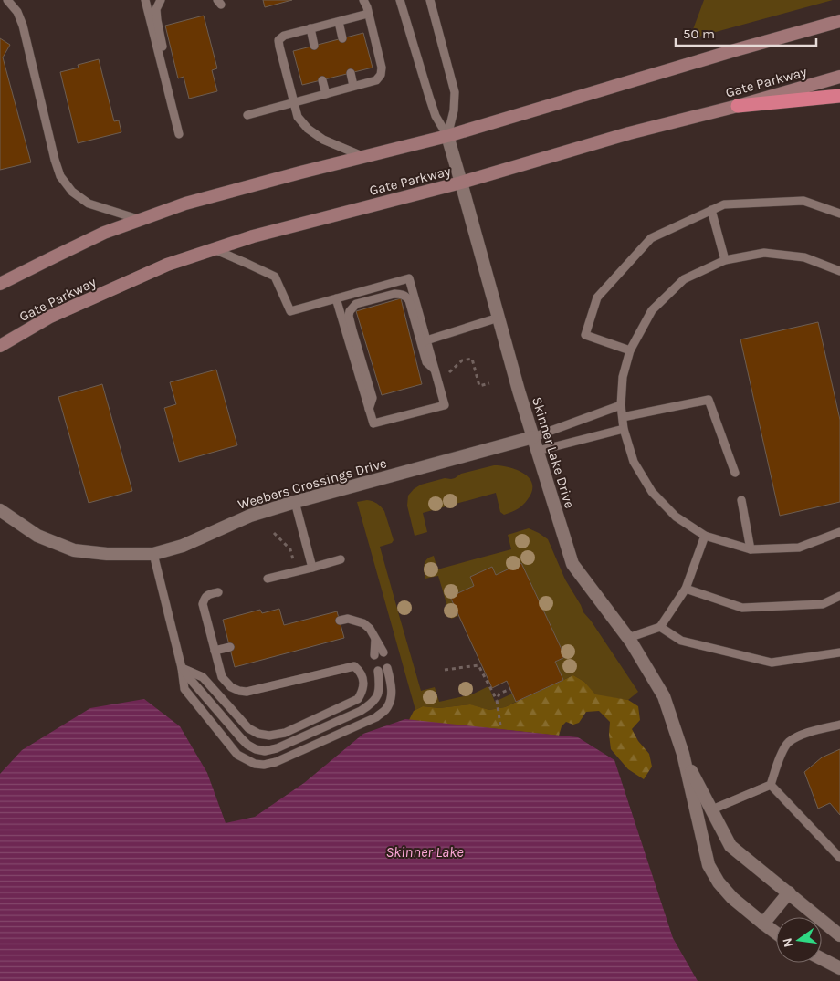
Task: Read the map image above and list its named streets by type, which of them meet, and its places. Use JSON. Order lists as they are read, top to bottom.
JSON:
{
  "streets": {
    "main road": ["Gate Parkway"],
    "street": ["Skinner Lake Drive", "Weebers Crossings Drive"]
  },
  "crossings": [
    ["Gate Parkway", "Skinner Lake Drive"],
    ["Skinner Lake Drive", "Weebers Crossings Drive"]
  ],
  "water": ["Skinner Lake"],
  "scale_bar": "50 m",
  "north": "left"
}
